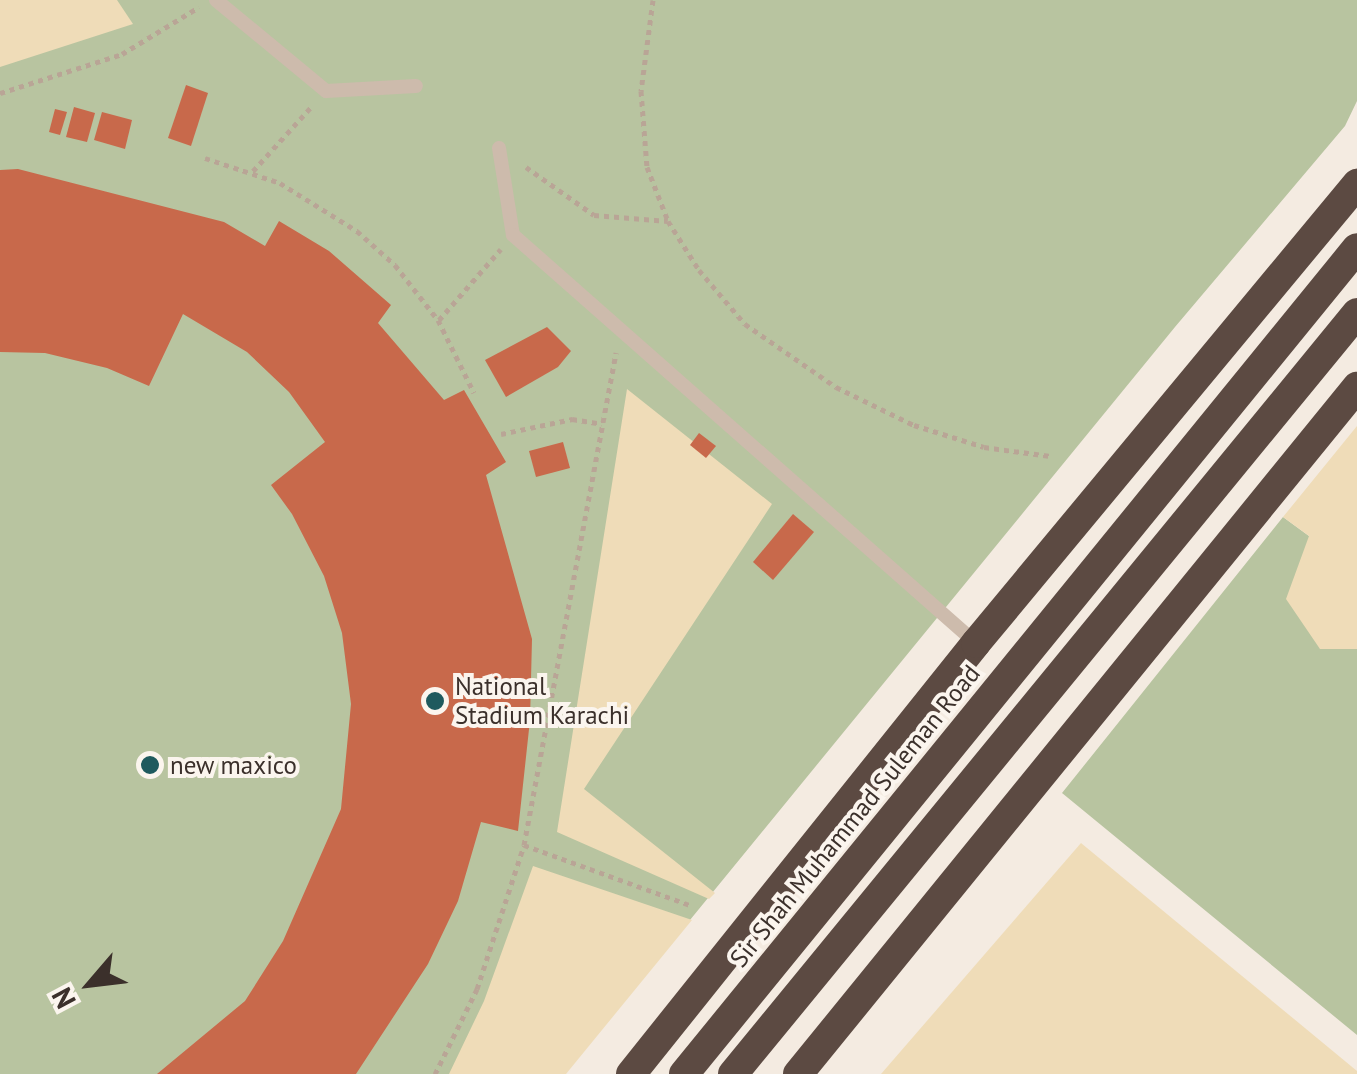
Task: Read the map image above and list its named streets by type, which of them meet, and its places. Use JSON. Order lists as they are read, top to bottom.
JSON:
{
  "streets": {
    "highway": ["Sir Shah Muhammad Suleman Road"]
  },
  "places": ["National Stadium Karachi", "new maxico"],
  "north": "bottom left"
}
